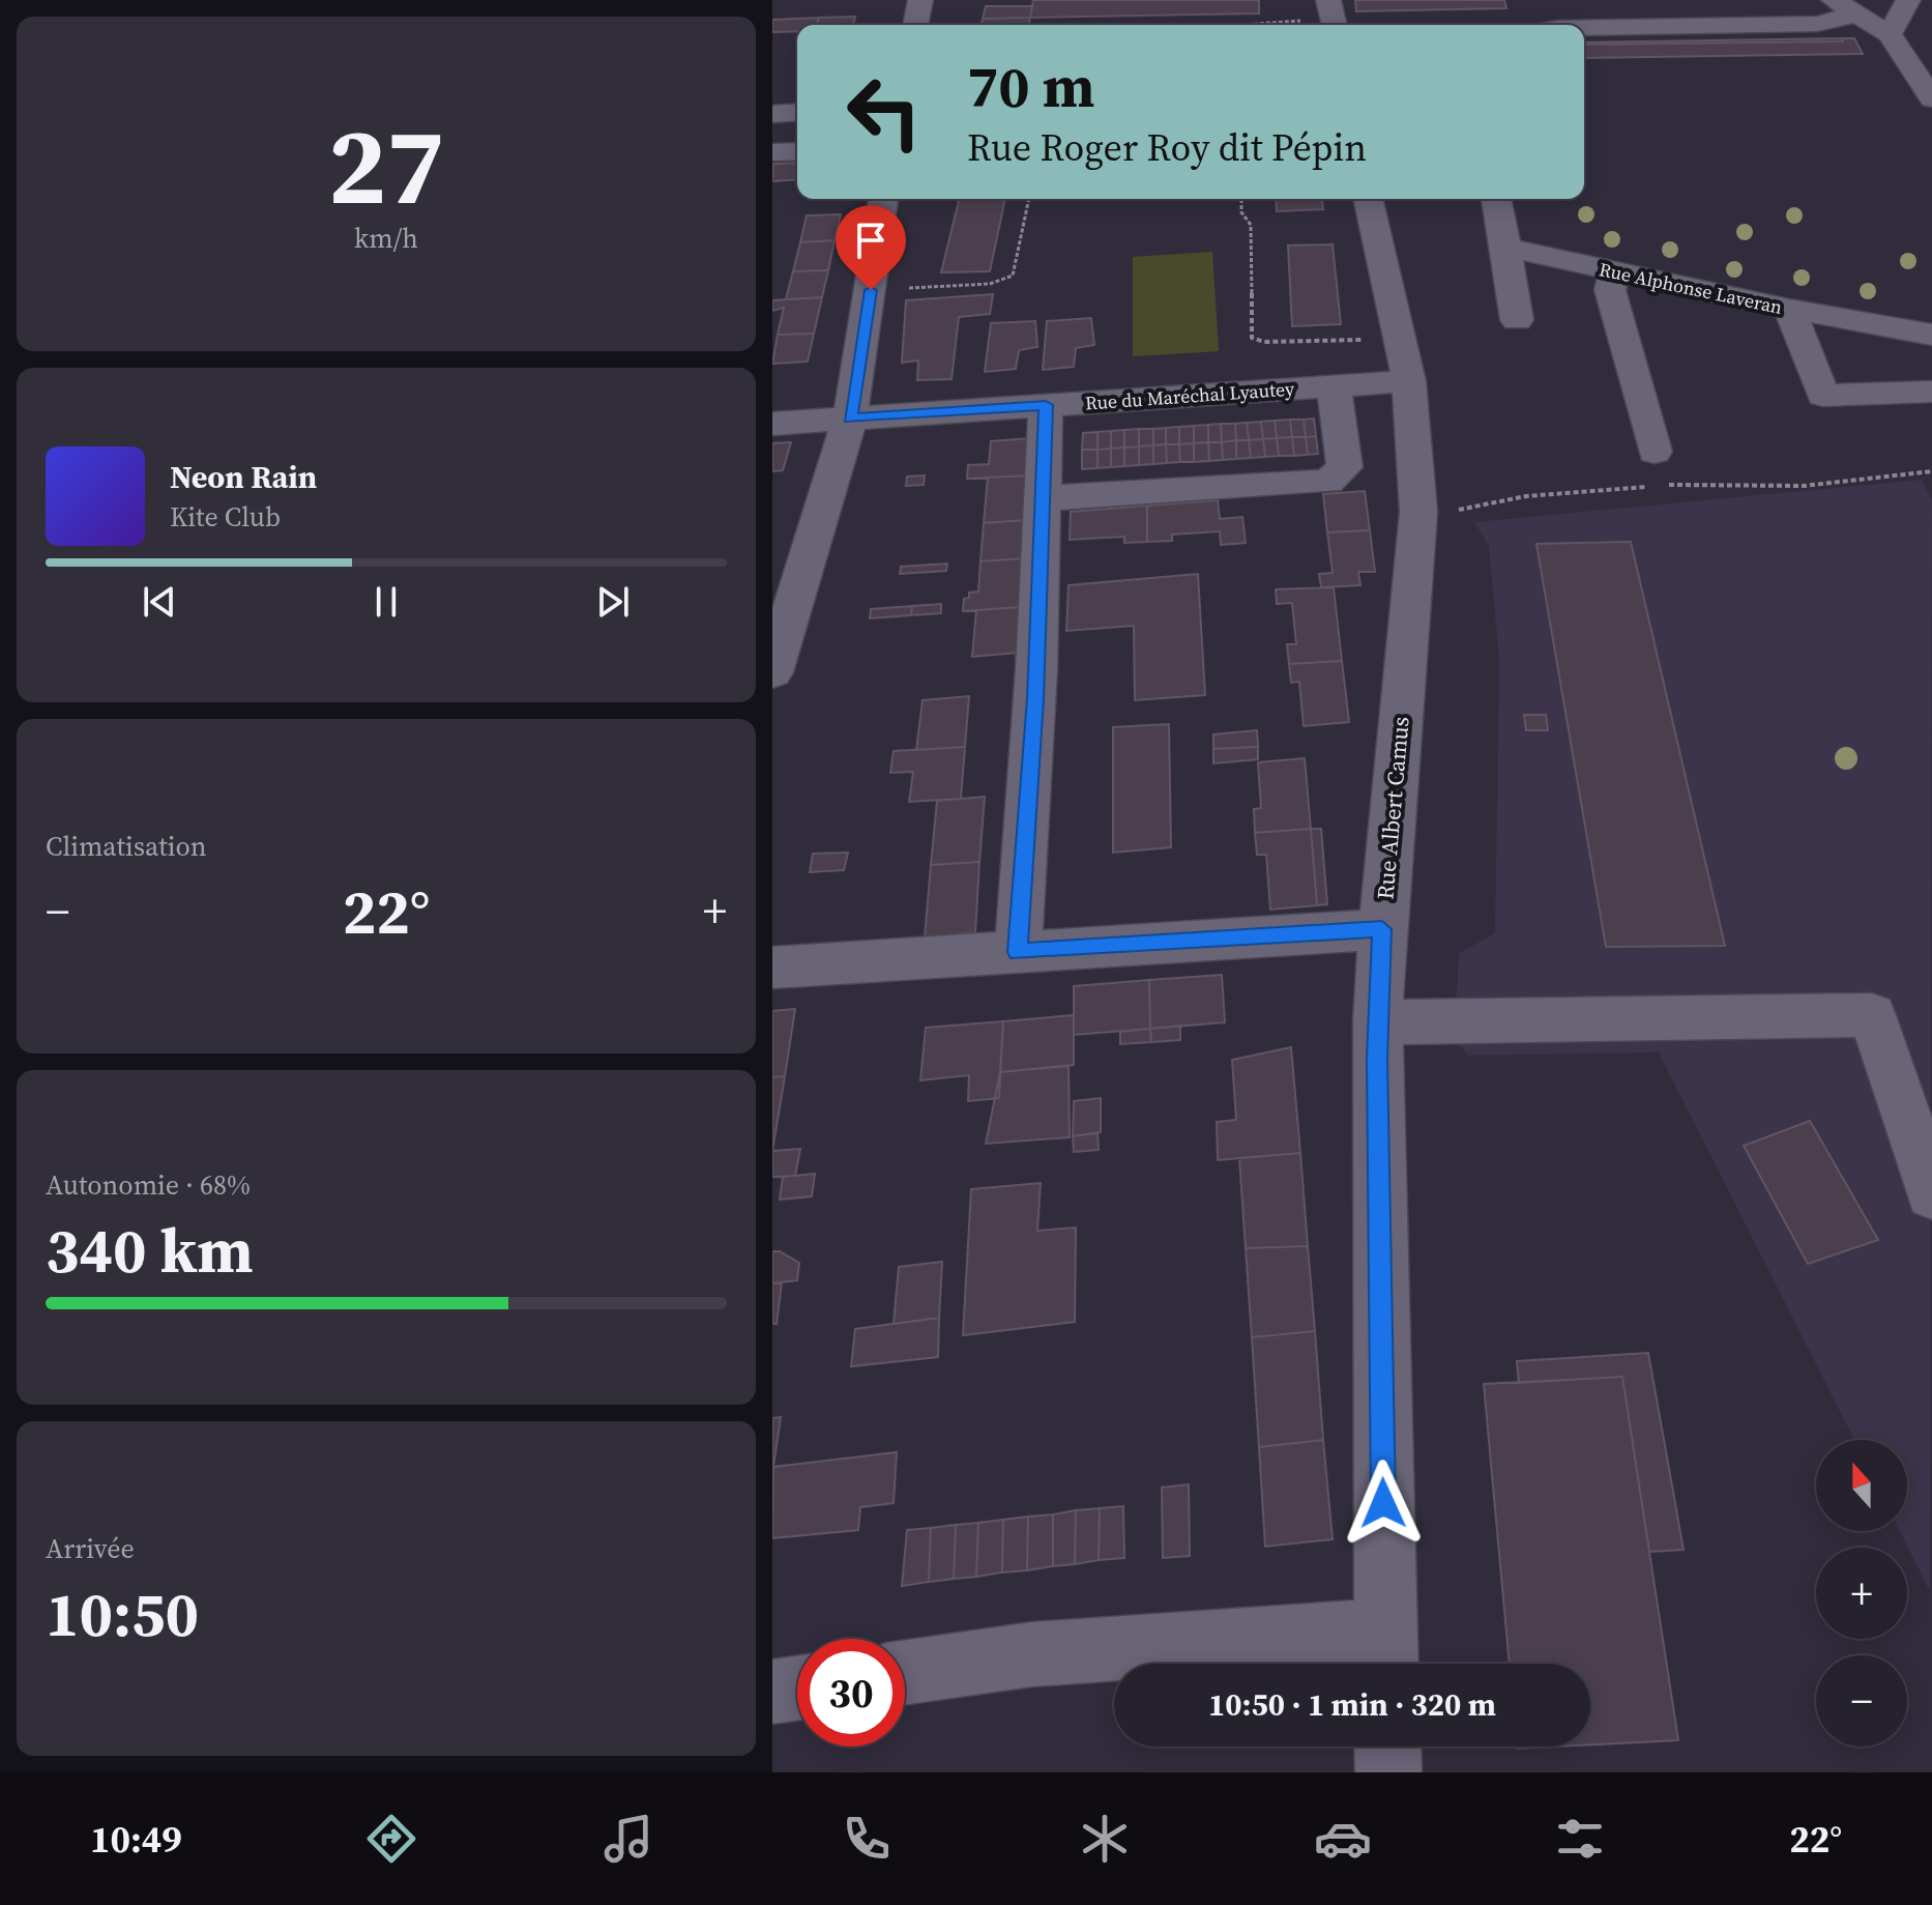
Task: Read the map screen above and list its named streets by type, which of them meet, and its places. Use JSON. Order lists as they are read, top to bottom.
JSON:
{
  "streets": {
    "street": ["Rue Alphonse Laveran", "Rue du Maréchal Lyautey", "Rue Albert Camus"]
  },
  "crossings": [
    ["Rue du Maréchal Lyautey", "Rue Albert Camus"]
  ],
  "north": "top",
  "page": {
    "tile": [
      ["27", "km/h"],
      "Climatisation",
      ["Autonomie · 68%", "340 km"],
      ["Arrivée", "10:50"]
    ],
    "turn": ["70 m", "Rue Roger Roy dit Pépin"],
    "song": ["Neon Rain", "Kite Club"],
    "heat": ["−", "22°", "+"],
    "map_buttons": ["+", "−"],
    "limit": "30",
    "trip": "10:50 · 1 min · 320 m",
    "tabs": ["10:49", "22°"]
  }
}
